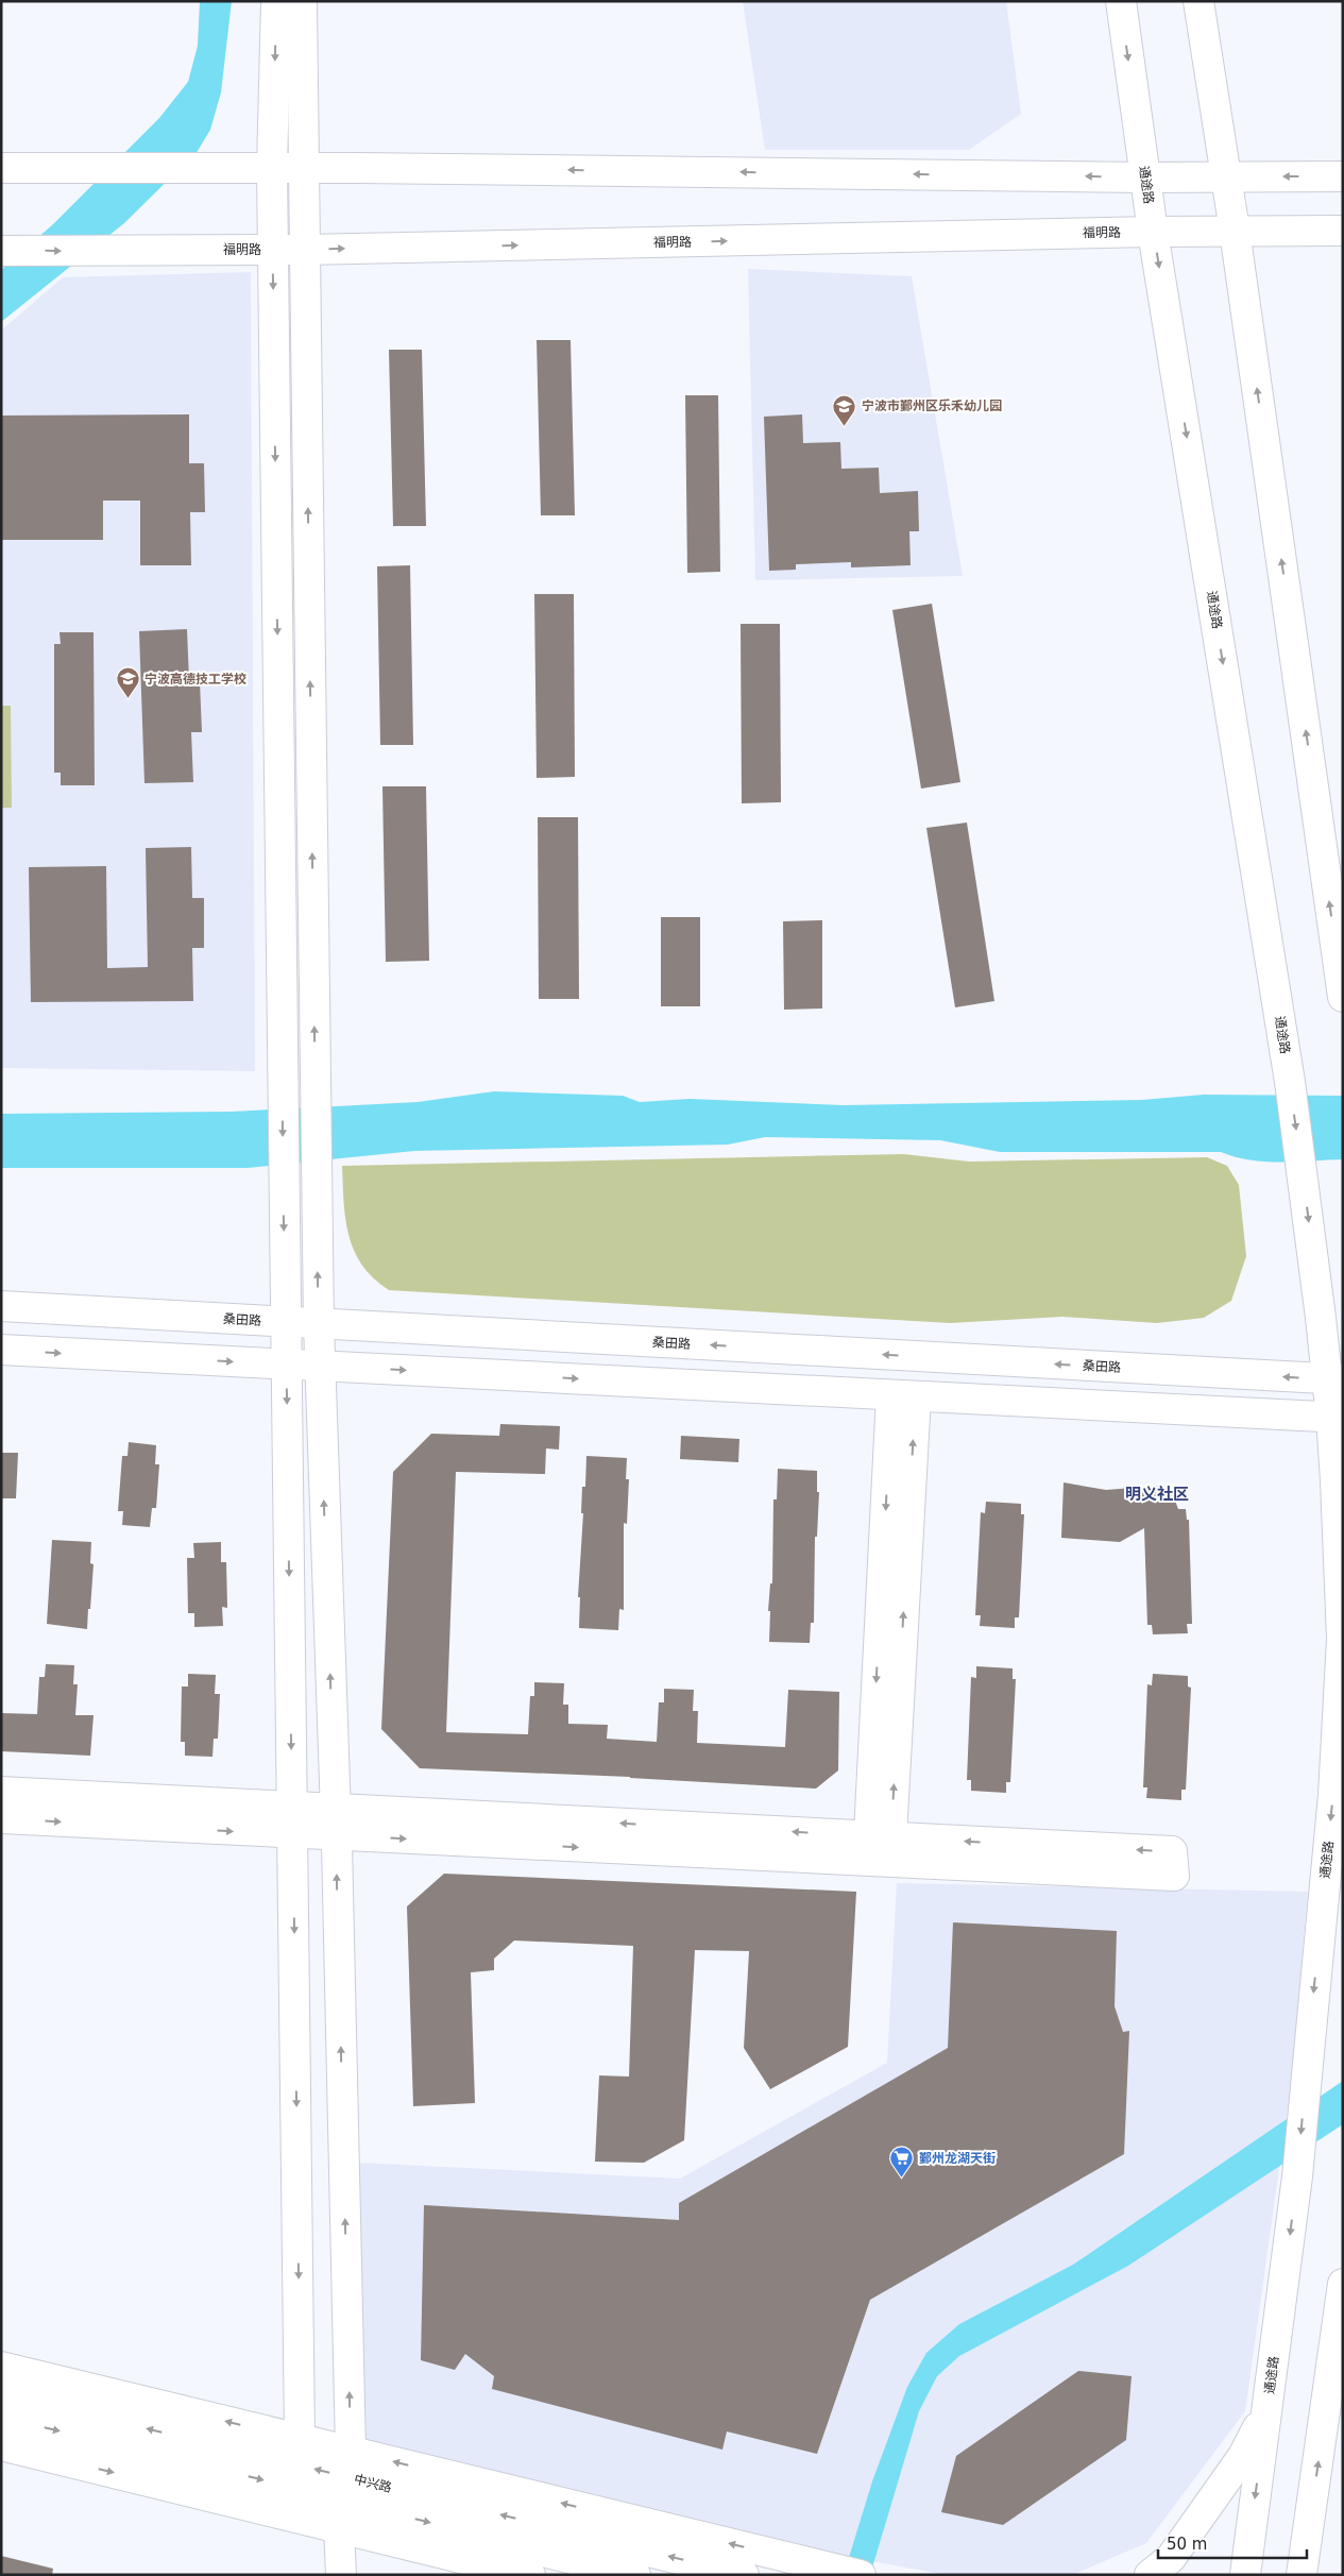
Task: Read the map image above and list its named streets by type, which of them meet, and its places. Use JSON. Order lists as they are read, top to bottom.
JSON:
{
  "streets": {
    "main road": [
      "通途路",
      "福明路",
      "桑田路",
      "中兴路"
    ]
  },
  "crossings": [
    ["通途路", "福明路"],
    ["通途路", "桑田路"]
  ],
  "districts": ["明义社区"],
  "places": {
    "school or university": ["宁波市鄞州区乐禾幼儿园", "宁波高德技工学校"],
    "supermarket": ["鄞州龙湖天街"]
  },
  "scale_bar": "50 m"
}
